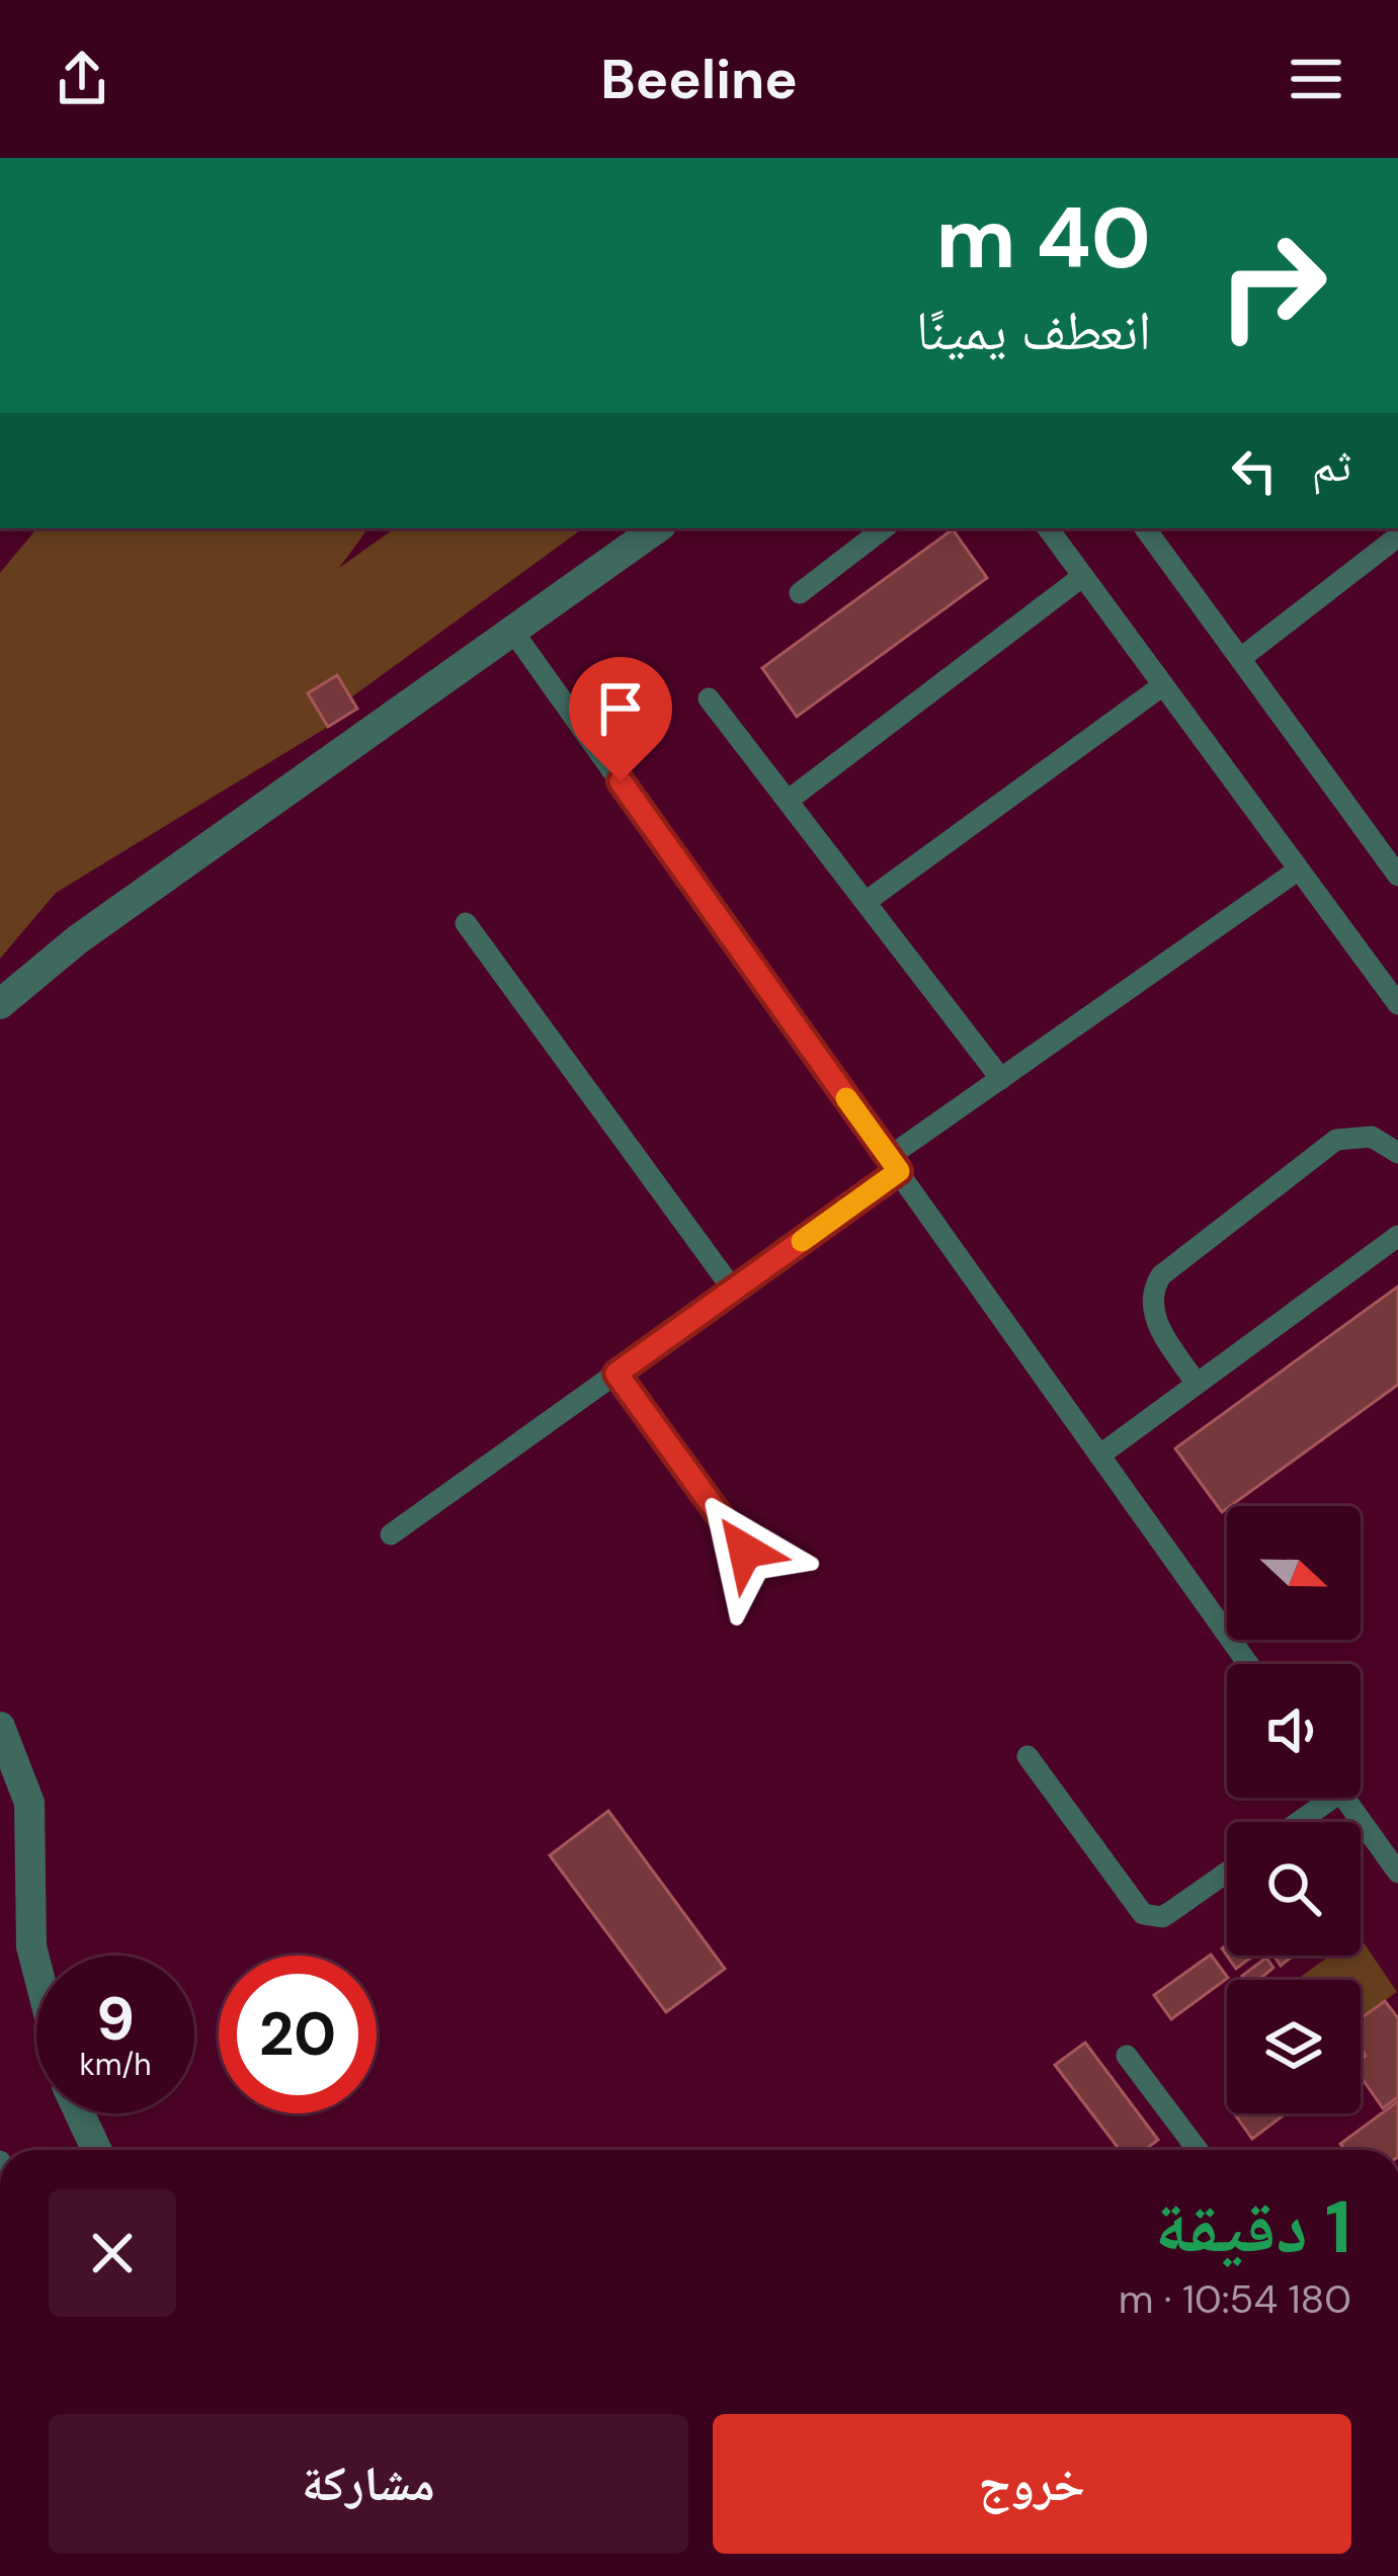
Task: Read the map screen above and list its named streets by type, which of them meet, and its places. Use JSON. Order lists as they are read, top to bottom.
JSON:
{
  "north": "right",
  "page": {
    "header": "Beeline",
    "turn": ["40 m", "انعطف يمينًا"],
    "then": "ثم",
    "speed": "9 km/h",
    "limit": "20",
    "heading": ["1 دقيقة", "180 m · 10:54"],
    "buttons": ["خروج", "مشاركة"]
  }
}
